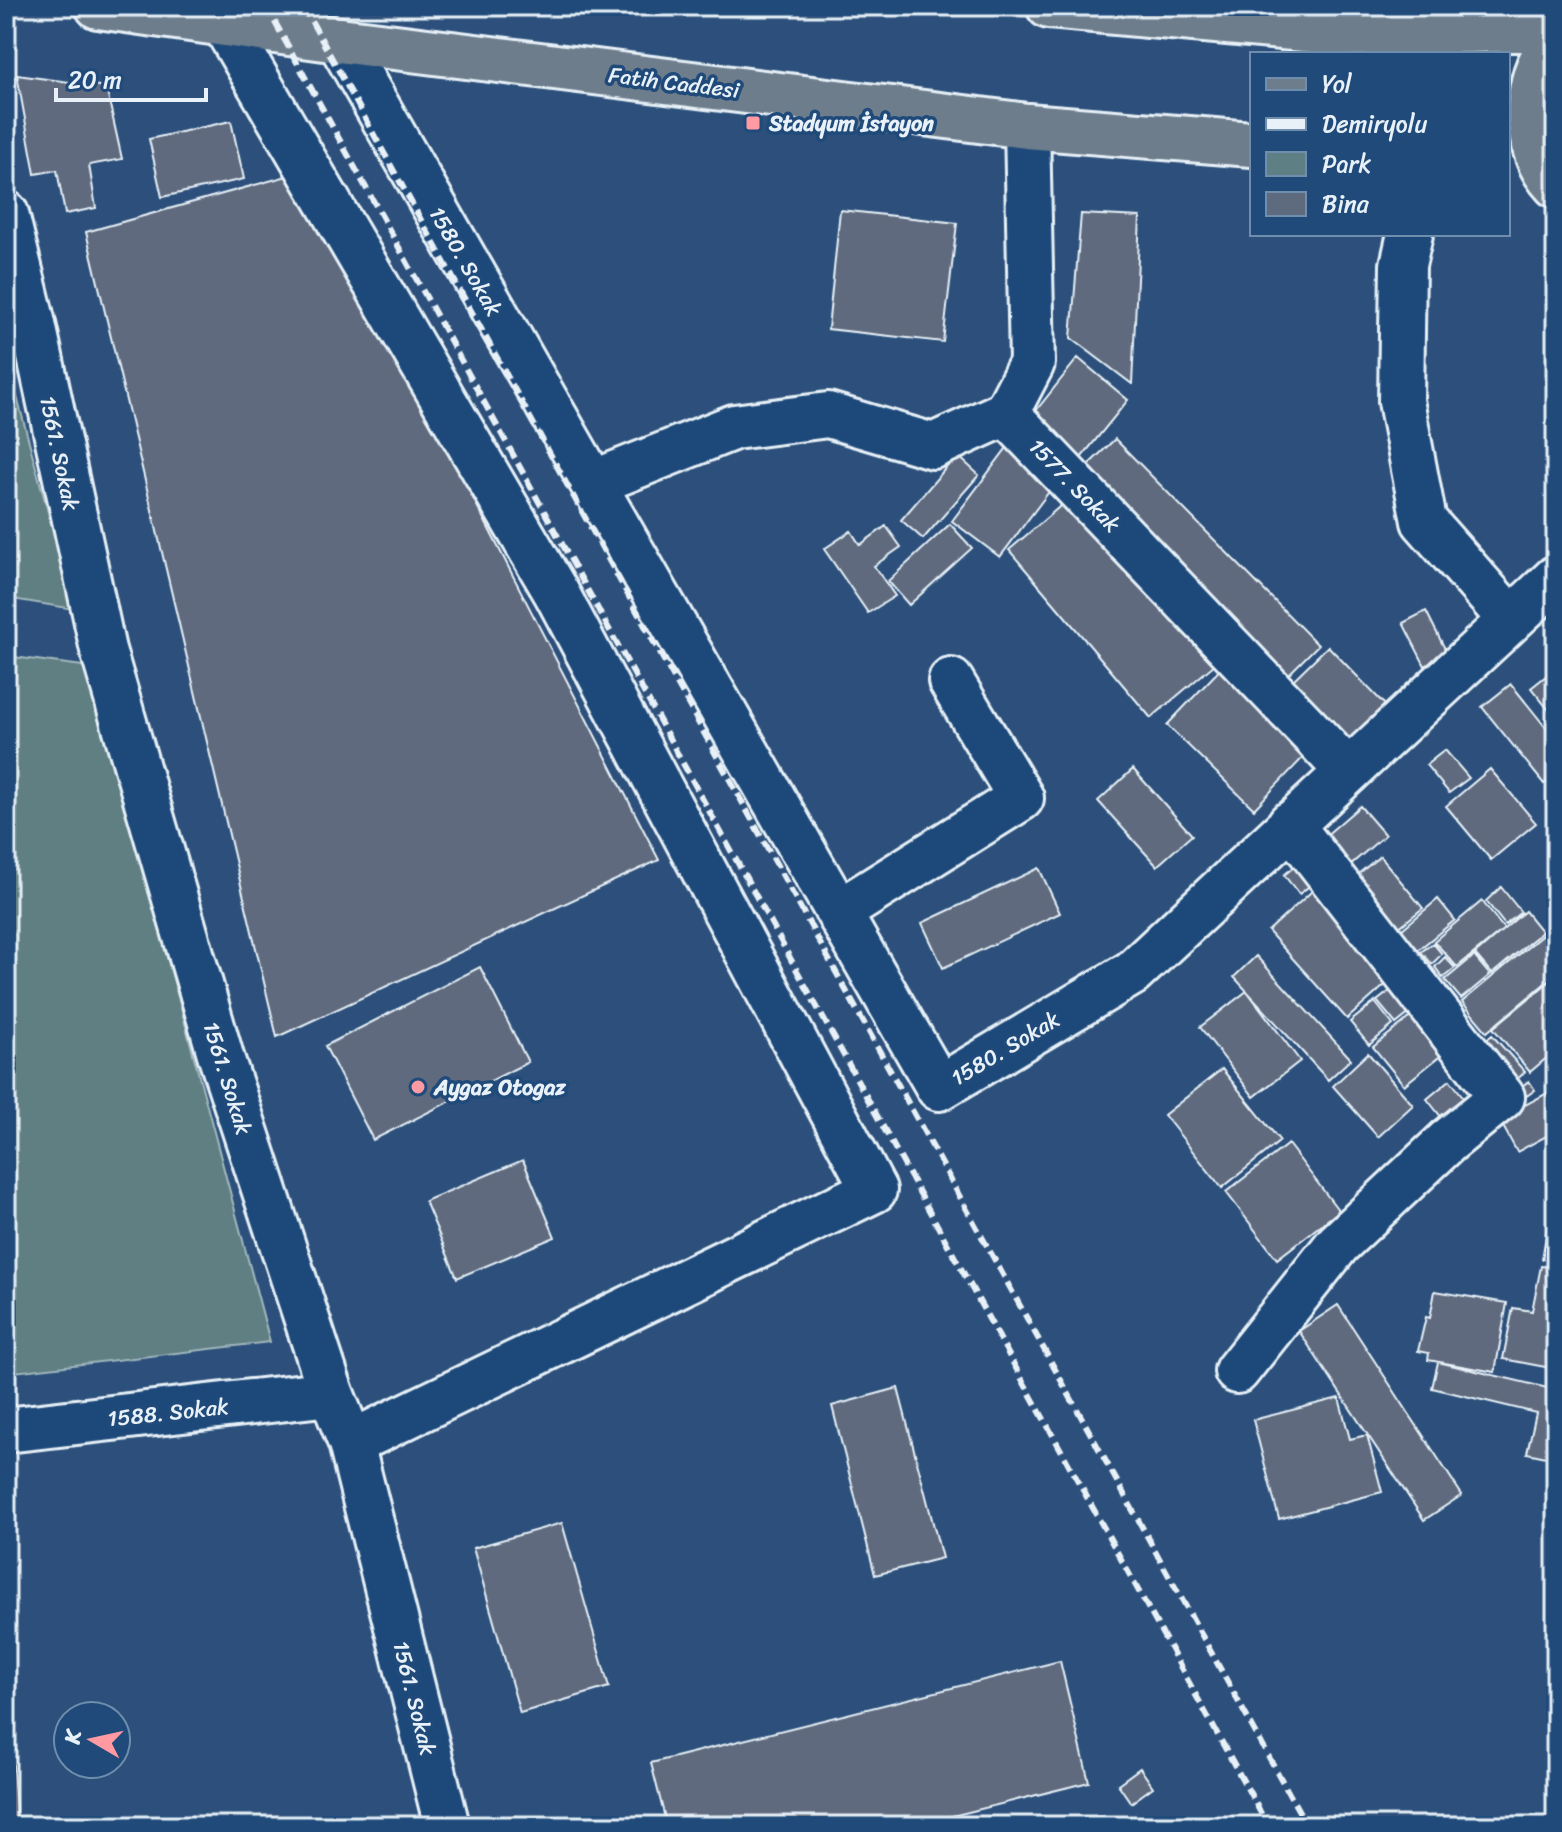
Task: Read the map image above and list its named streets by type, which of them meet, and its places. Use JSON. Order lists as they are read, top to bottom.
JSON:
{
  "streets": {
    "main road": ["Fatih Caddesi"],
    "street": [
      "1580. Sokak",
      "1561. Sokak",
      "1577. Sokak",
      "1588. Sokak"
    ]
  },
  "crossings": [
    ["Fatih Caddesi", "1580. Sokak"],
    ["1580. Sokak", "1577. Sokak"],
    ["1561. Sokak", "1588. Sokak"]
  ],
  "places": {
    "transit": ["Stadyum İstayon"],
    "other": ["Aygaz Otogaz"]
  },
  "legend": [
    "Yol",
    "Demiryolu",
    "Park",
    "Bina"
  ],
  "scale_bar": "20 m",
  "north": "left"
}
